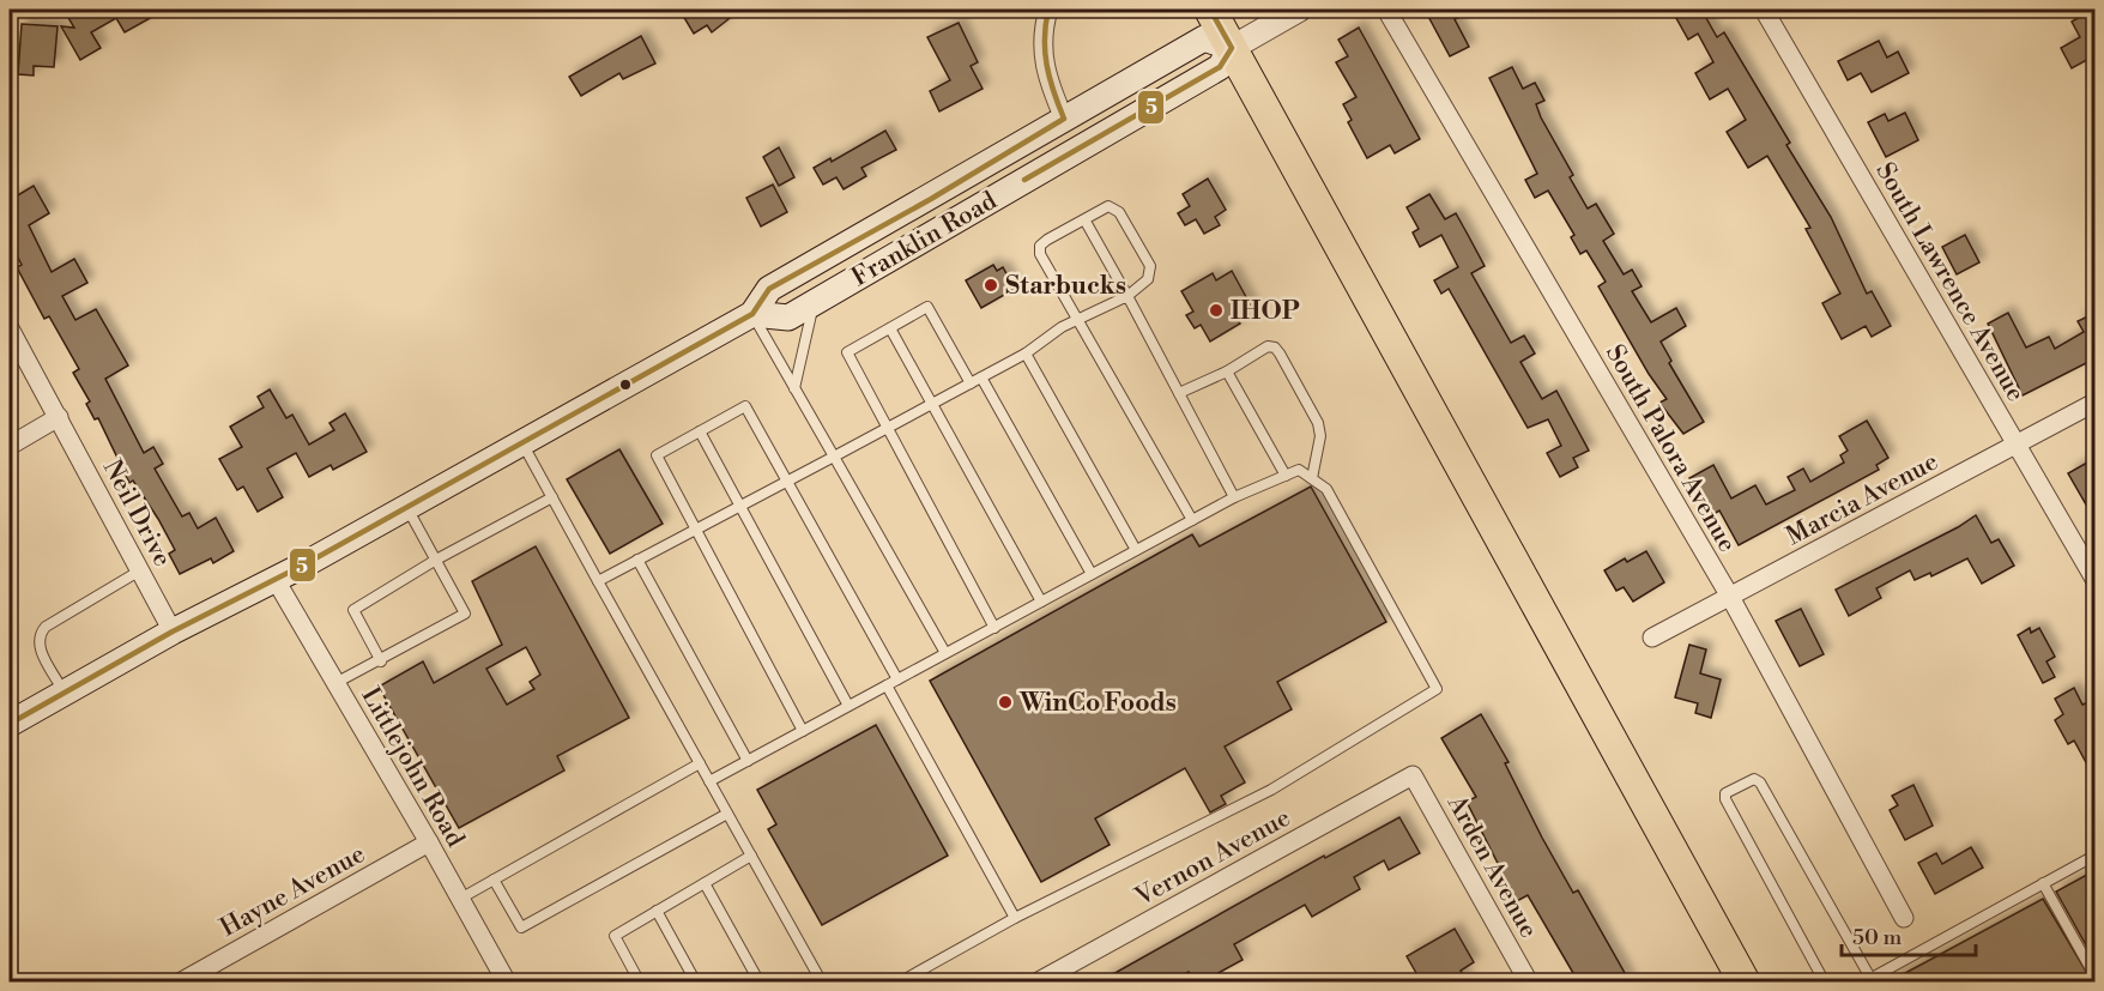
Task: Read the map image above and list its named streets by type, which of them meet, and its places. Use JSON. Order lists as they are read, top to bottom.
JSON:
{
  "streets": {
    "main road": ["Franklin Road"],
    "street": [
      "South Lawrence Avenue",
      "South Palora Avenue",
      "Marcia Avenue",
      "Neil Drive",
      "Littlejohn Road",
      "Vernon Avenue",
      "Arden Avenue",
      "Hayne Avenue"
    ]
  },
  "crossings": [
    ["Franklin Road", "Neil Drive"],
    ["Franklin Road", "Littlejohn Road"],
    ["South Lawrence Avenue", "Marcia Avenue"],
    ["South Palora Avenue", "Marcia Avenue"],
    ["Littlejohn Road", "Hayne Avenue"],
    ["Vernon Avenue", "Arden Avenue"]
  ],
  "places": ["Starbucks", "IHOP", "WinCo Foods"],
  "lines": ["transit line 5"],
  "scale_bar": "50 m"
}
